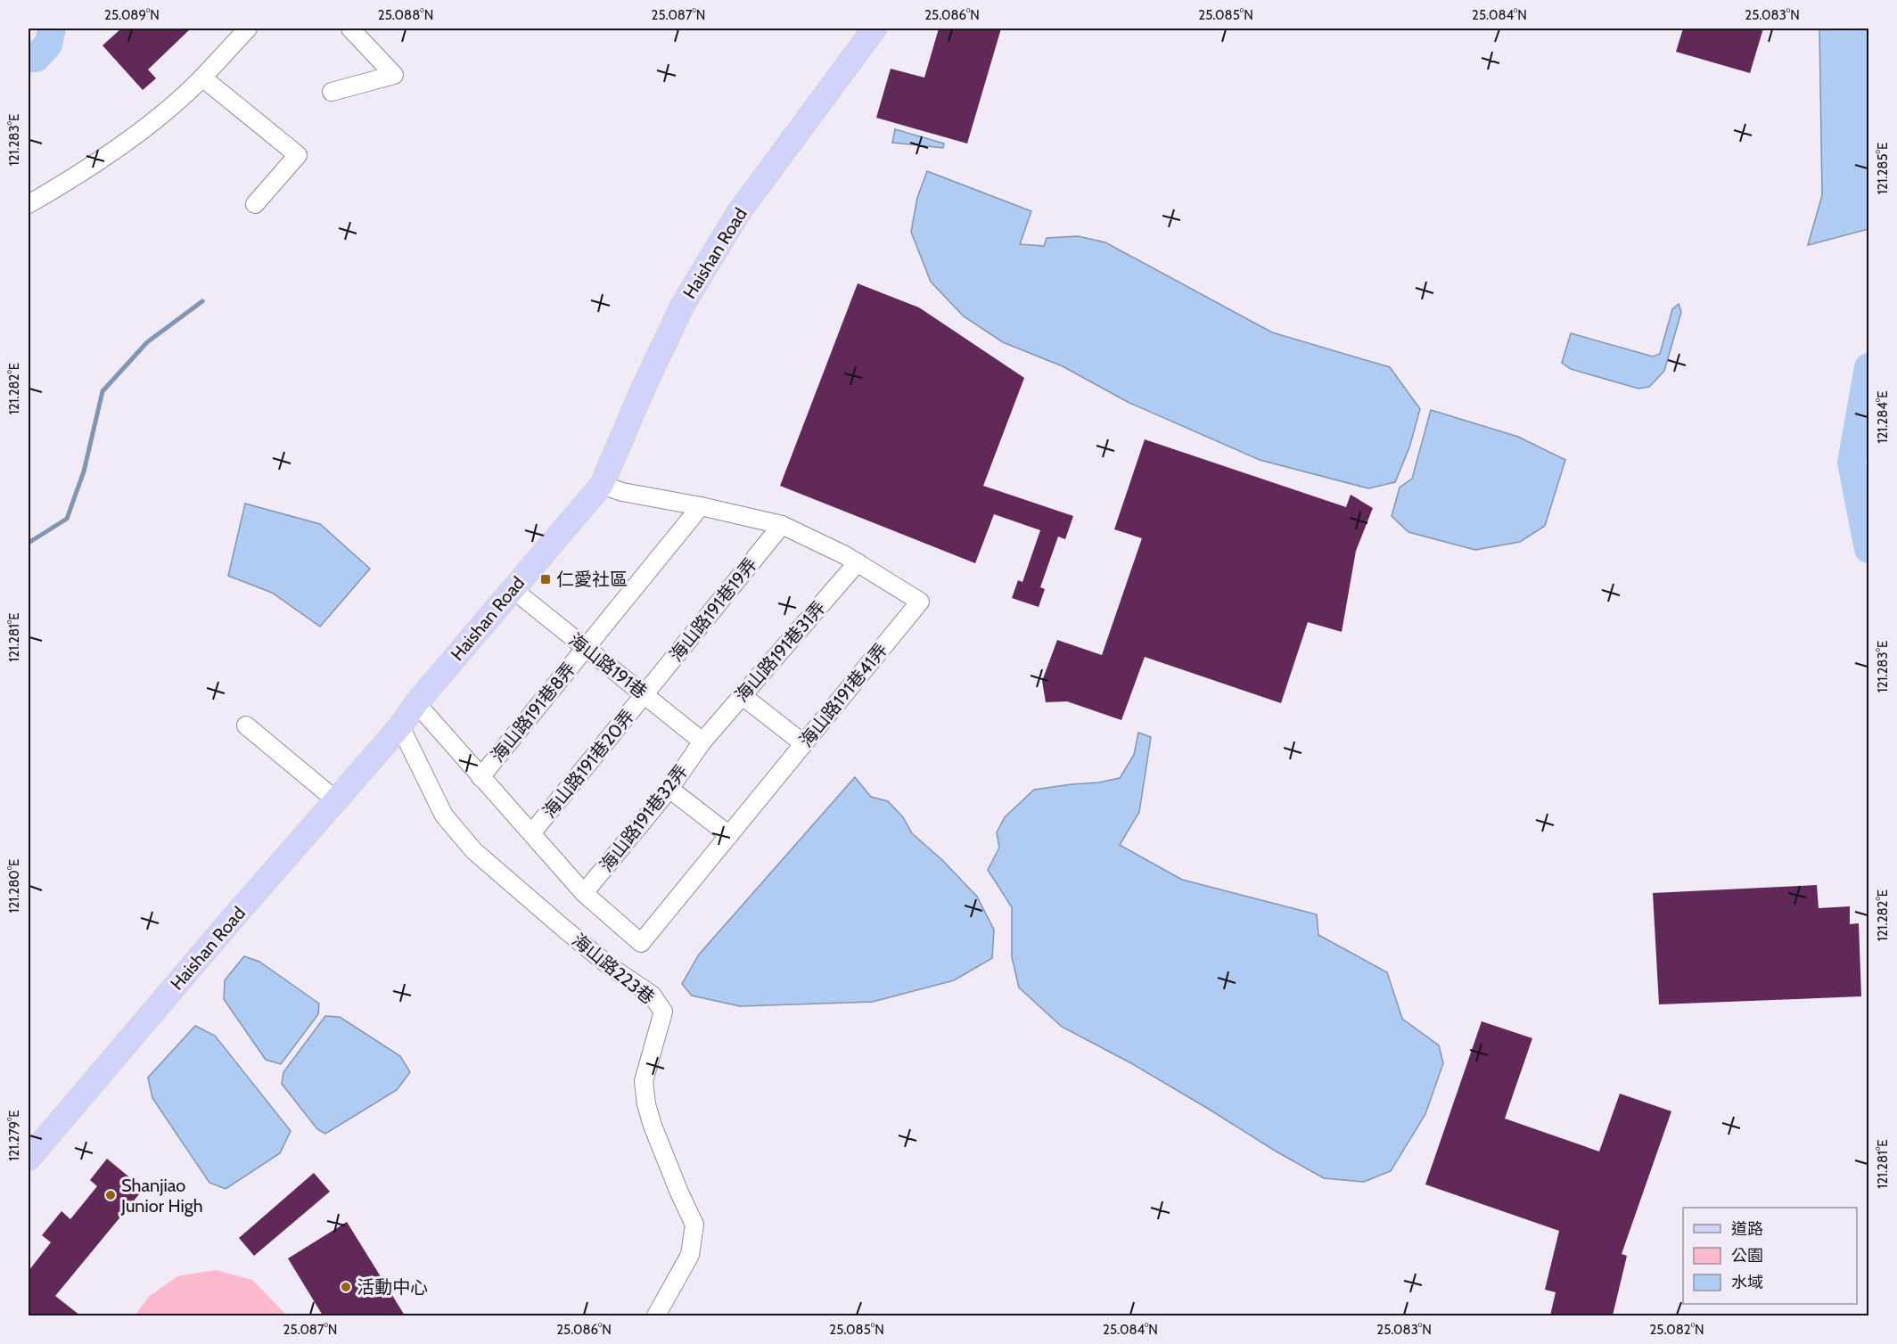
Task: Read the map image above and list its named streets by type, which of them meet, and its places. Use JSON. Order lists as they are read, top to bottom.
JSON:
{
  "streets": {
    "main road": ["Haishan Road"],
    "street": [
      "海山路191巷19弄",
      "海山路191巷31弄",
      "海山路191巷",
      "海山路191巷41弄",
      "海山路191巷8弄",
      "海山路191巷20弄",
      "海山路191巷32弄",
      "海山路223巷"
    ]
  },
  "crossings": [
    ["Haishan Road", "海山路191巷"],
    ["Haishan Road", "海山路223巷"],
    ["海山路191巷19弄", "海山路191巷"],
    ["海山路191巷19弄", "海山路191巷20弄"],
    ["海山路191巷31弄", "海山路191巷"],
    ["海山路191巷31弄", "海山路191巷41弄"],
    ["海山路191巷31弄", "海山路191巷32弄"],
    ["海山路191巷", "海山路191巷8弄"],
    ["海山路191巷", "海山路191巷20弄"],
    ["海山路191巷", "海山路191巷32弄"],
    ["海山路191巷41弄", "海山路191巷32弄"]
  ],
  "places": {
    "transit": ["仁愛社區"],
    "other": ["Shanjiao Junior High", "活動中心"]
  },
  "legend": ["道路", "公園", "水域"],
  "coordinates": [
    "25.089°N",
    "25.088°N",
    "25.087°N",
    "25.086°N",
    "25.085°N",
    "25.084°N",
    "25.083°N",
    "121.283°E",
    "121.285°E",
    "121.282°E",
    "121.284°E",
    "121.281°E",
    "121.280°E",
    "121.279°E",
    "25.082°N"
  ]
}
